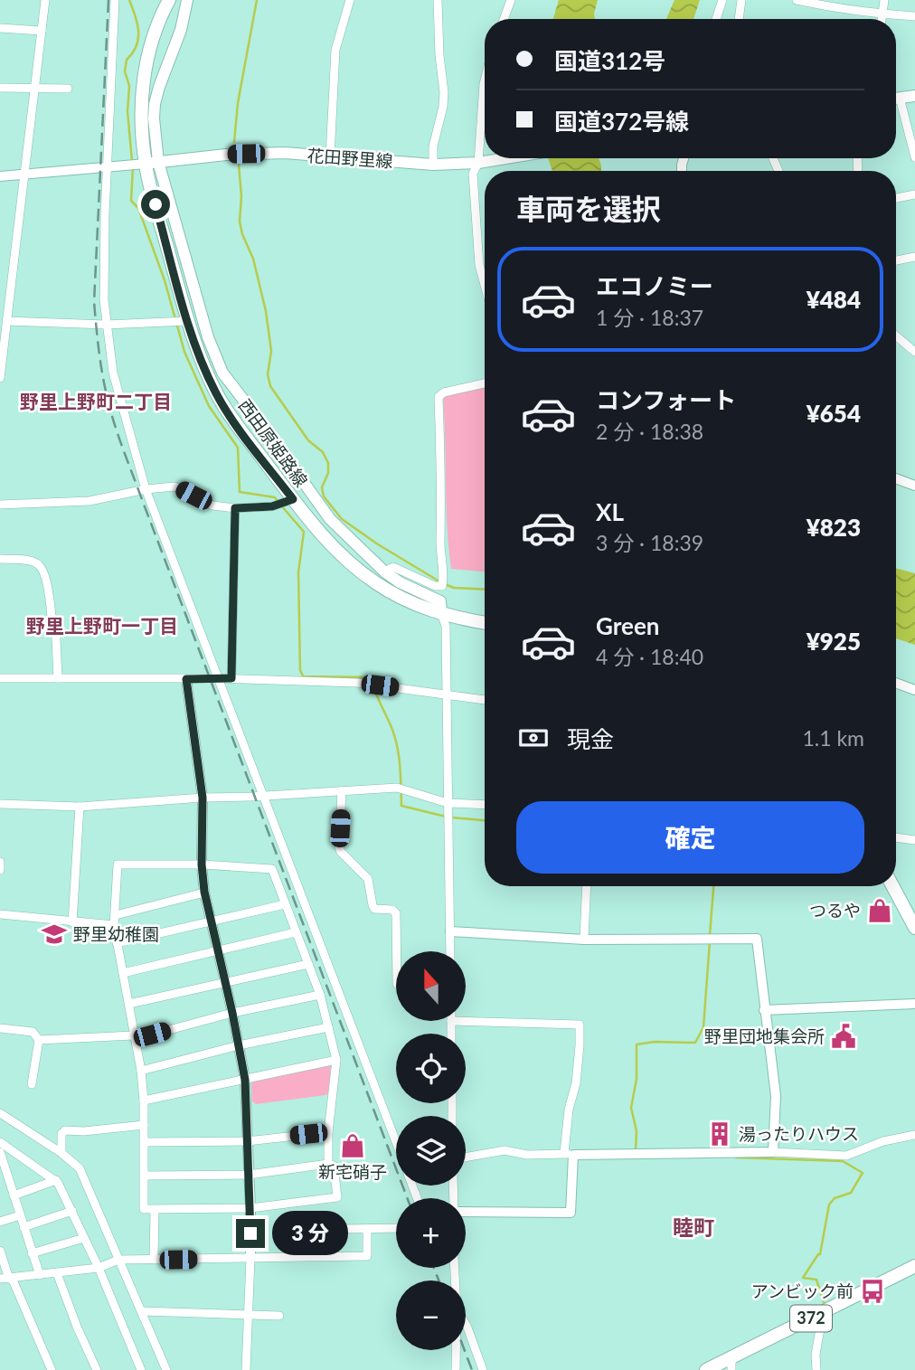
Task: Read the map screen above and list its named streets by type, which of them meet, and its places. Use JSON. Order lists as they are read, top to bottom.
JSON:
{
  "streets": {
    "highway": ["372"],
    "main road": ["花田野里線", "西田原姫路線"]
  },
  "crossings": [
    ["花田野里線", "西田原姫路線"]
  ],
  "districts": ["野里上野町二丁目", "野里上野町一丁目", "睦町"],
  "places": {
    "shop": ["つるや", "新宅硝子"],
    "school or university": ["野里幼稚園"],
    "public building": ["野里団地集会所"],
    "building": ["湯ったりハウス"],
    "bus stop": ["アンビック前"]
  },
  "north": "top",
  "page": {
    "banner": ["国道312号", "国道372号線"],
    "heading": "車両を選択",
    "list": [
      {
        "name": "エコノミー",
        "note": "1 分 · 18:37",
        "value": "¥484"
      },
      {
        "name": "コンフォート",
        "note": "2 分 · 18:38",
        "value": "¥654"
      },
      {
        "name": "XL",
        "note": "3 分 · 18:39",
        "value": "¥823"
      },
      {
        "name": "Green",
        "note": "4 分 · 18:40",
        "value": "¥925"
      }
    ],
    "pay": ["現金", "1.1 km"],
    "buttons": "確定",
    "map_buttons": ["+", "−"],
    "bubble": "3 分"
  }
}
